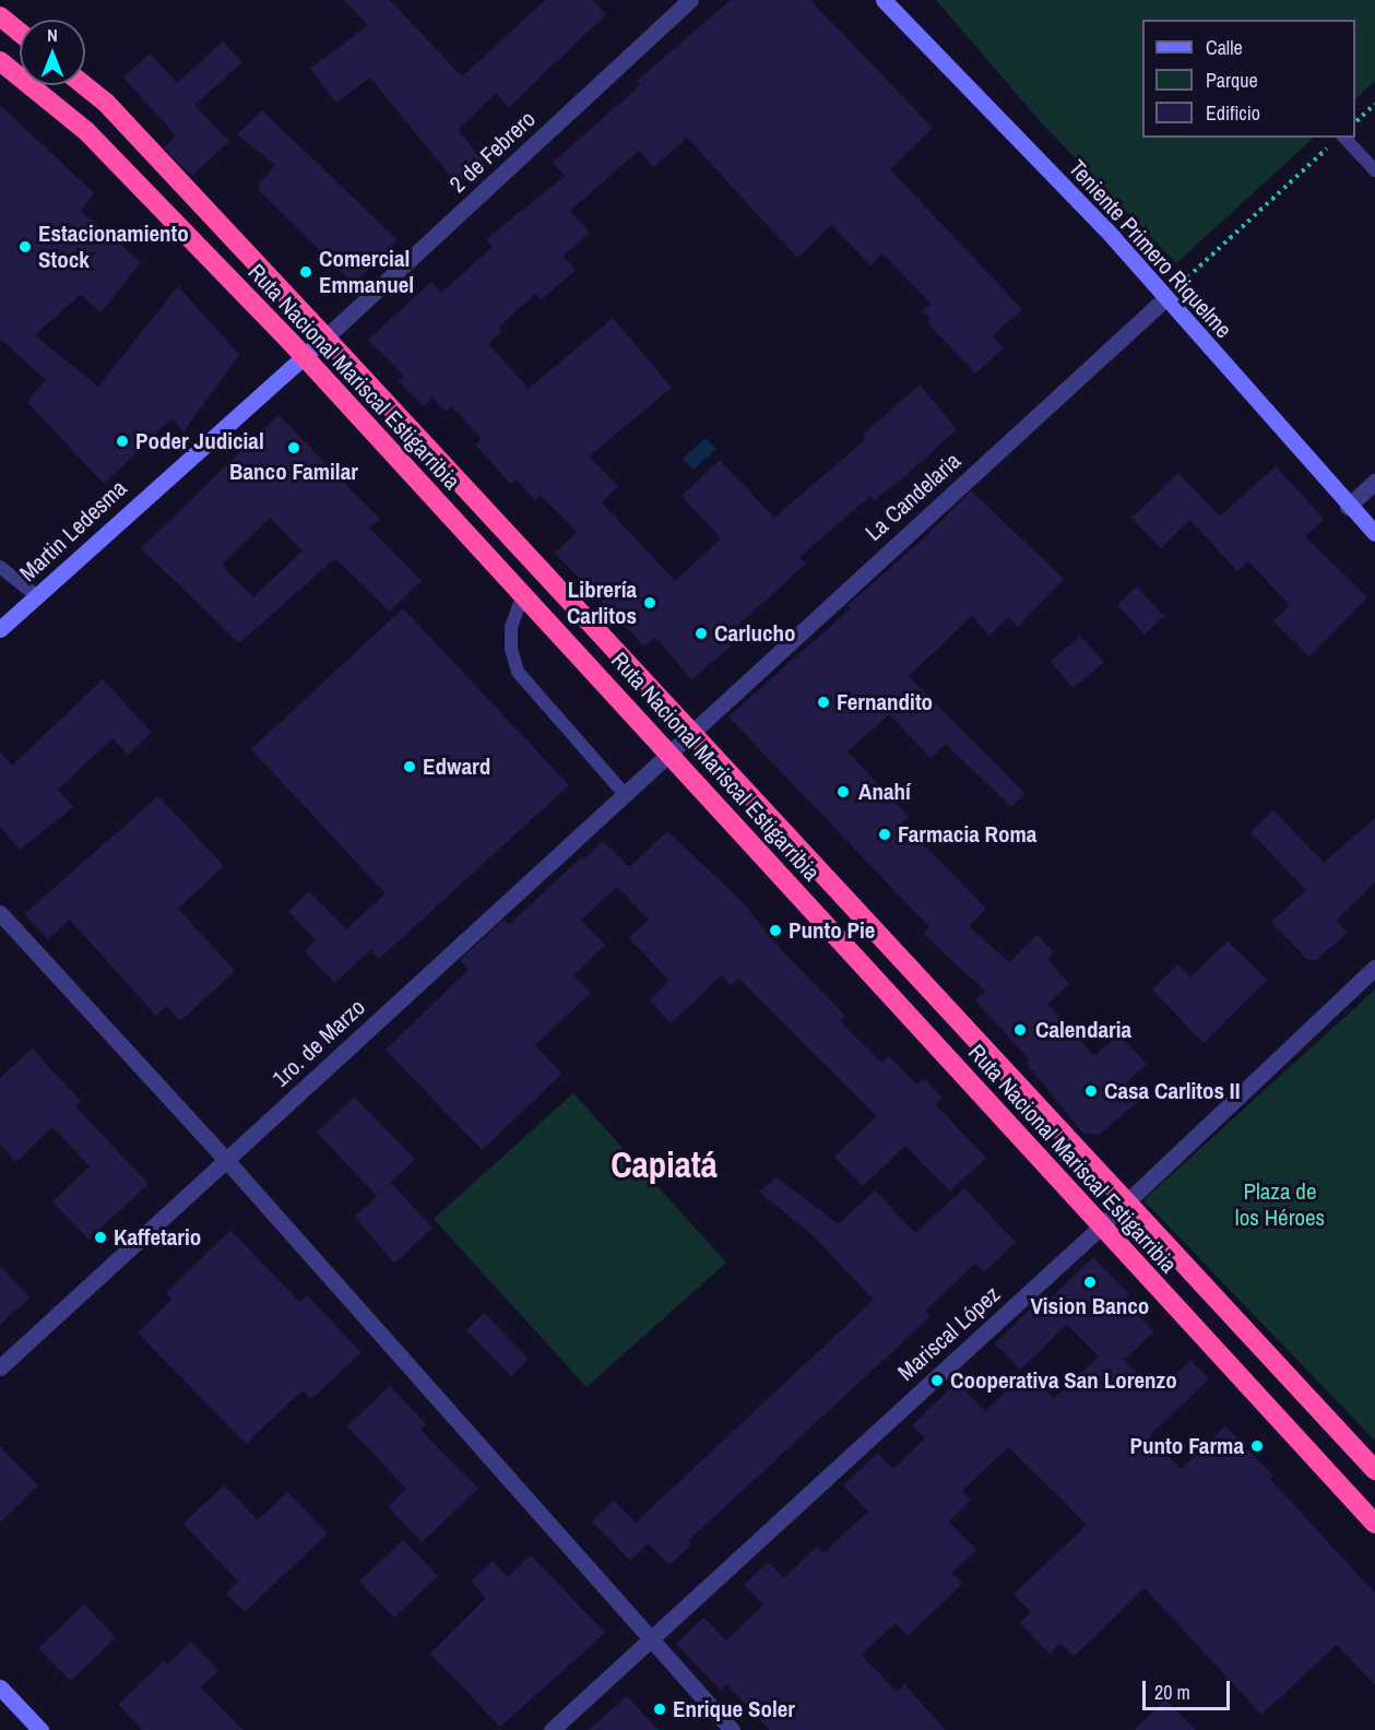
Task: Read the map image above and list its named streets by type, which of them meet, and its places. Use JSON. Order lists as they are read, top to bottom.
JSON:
{
  "streets": {
    "highway": ["Ruta Nacional Mariscal Estigarribia"],
    "street": [
      "2 de Febrero",
      "Teniente Primero Riquelme",
      "La Candelaria",
      "Martin Ledesma",
      "1ro. de Marzo",
      "Mariscal López"
    ]
  },
  "crossings": [
    ["2 de Febrero", "Ruta Nacional Mariscal Estigarribia"],
    ["2 de Febrero", "Martin Ledesma"],
    ["Teniente Primero Riquelme", "La Candelaria"],
    ["Ruta Nacional Mariscal Estigarribia", "La Candelaria"],
    ["Ruta Nacional Mariscal Estigarribia", "Martin Ledesma"],
    ["Ruta Nacional Mariscal Estigarribia", "1ro. de Marzo"],
    ["Ruta Nacional Mariscal Estigarribia", "Mariscal López"],
    ["La Candelaria", "1ro. de Marzo"]
  ],
  "districts": ["Capiatá"],
  "parks": ["Plaza de los Héroes"],
  "places": [
    "Estacionamiento Stock",
    "Comercial Emmanuel",
    "Poder Judicial",
    "Banco Familar",
    "Librería Carlitos",
    "Carlucho",
    "Fernandito",
    "Edward",
    "Anahí",
    "Farmacia Roma",
    "Punto Pie",
    "Calendaria",
    "Casa Carlitos II",
    "Kaffetario",
    "Vision Banco",
    "Cooperativa San Lorenzo",
    "Punto Farma",
    "Enrique Soler"
  ],
  "legend": ["Calle", "Parque", "Edificio"],
  "scale_bar": "20 m",
  "north": "top"
}
